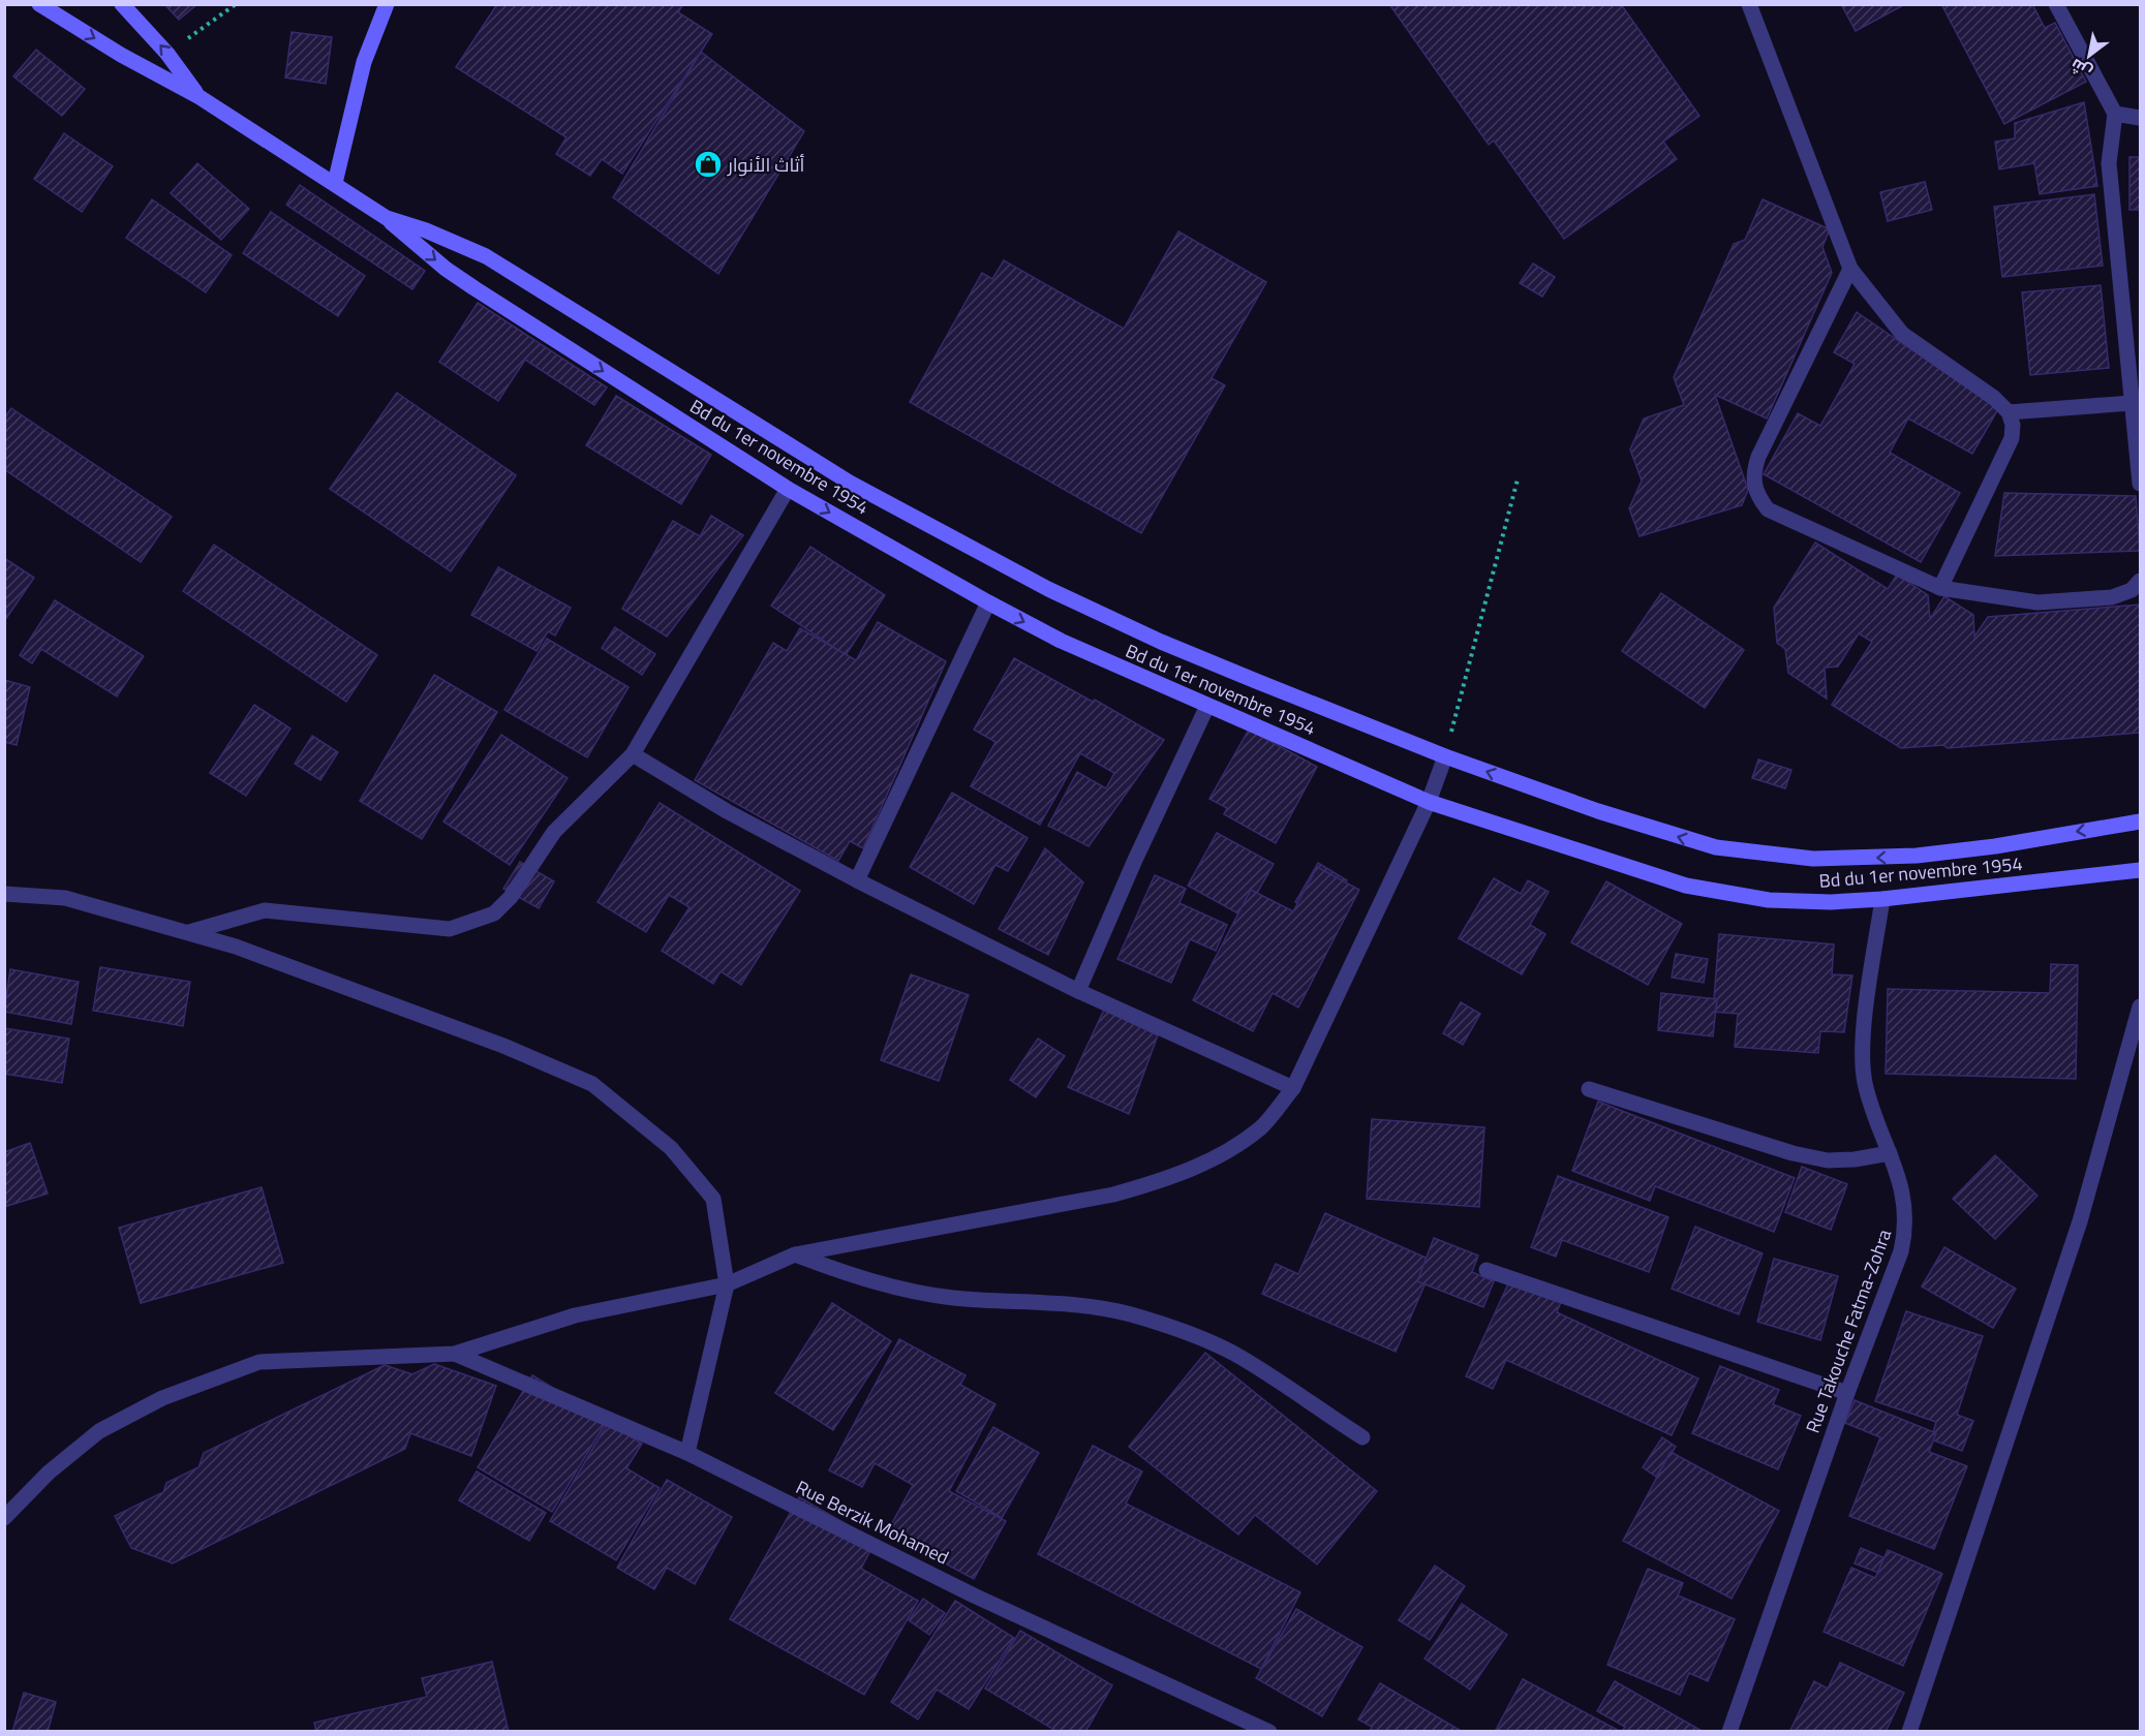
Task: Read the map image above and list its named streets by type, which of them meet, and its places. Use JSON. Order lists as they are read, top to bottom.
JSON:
{
  "streets": {
    "street": ["Bd du 1er novembre 1954", "Rue Takouche Fatma-Zohra", "Rue Berzik Mohamed"]
  },
  "crossings": [
    ["Bd du 1er novembre 1954", "Rue Takouche Fatma-Zohra"]
  ],
  "places": {
    "shop": ["أثاث الأنوار"]
  },
  "north": "bottom left"
}
